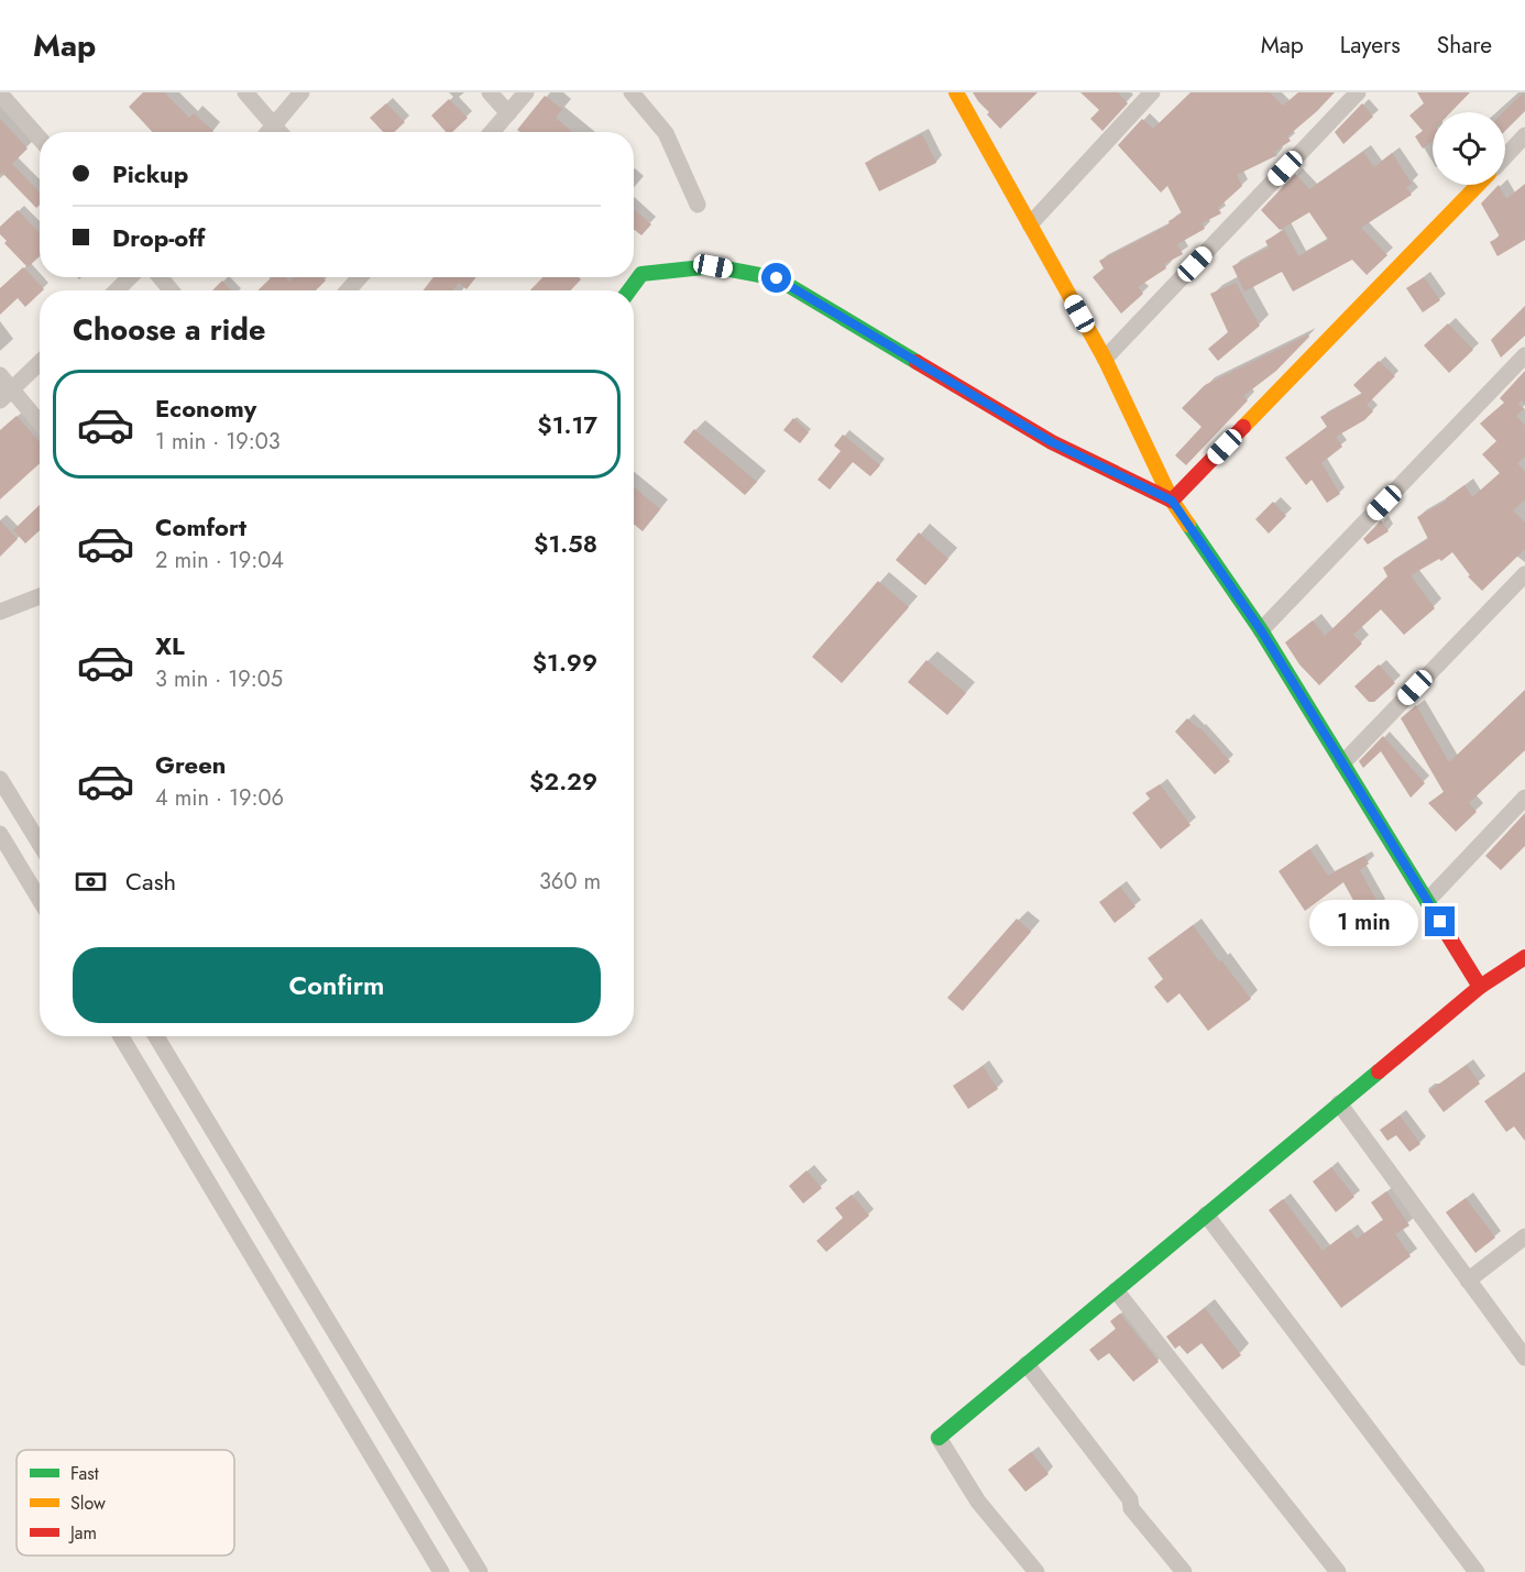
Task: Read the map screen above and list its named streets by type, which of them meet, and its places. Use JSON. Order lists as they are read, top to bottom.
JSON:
{
  "legend": ["Fast", "Slow", "Jam"],
  "page": {
    "header": "Map",
    "nav": ["Map", "Layers", "Share"],
    "banner": ["Pickup", "Drop-off"],
    "heading": "Choose a ride",
    "list": [
      {
        "name": "Economy",
        "note": "1 min · 19:03",
        "value": "$1.17"
      },
      {
        "name": "Comfort",
        "note": "2 min · 19:04",
        "value": "$1.58"
      },
      {
        "name": "XL",
        "note": "3 min · 19:05",
        "value": "$1.99"
      },
      {
        "name": "Green",
        "note": "4 min · 19:06",
        "value": "$2.29"
      }
    ],
    "pay": ["Cash", "360 m"],
    "bubble": "1 min",
    "buttons": "Confirm"
  }
}
